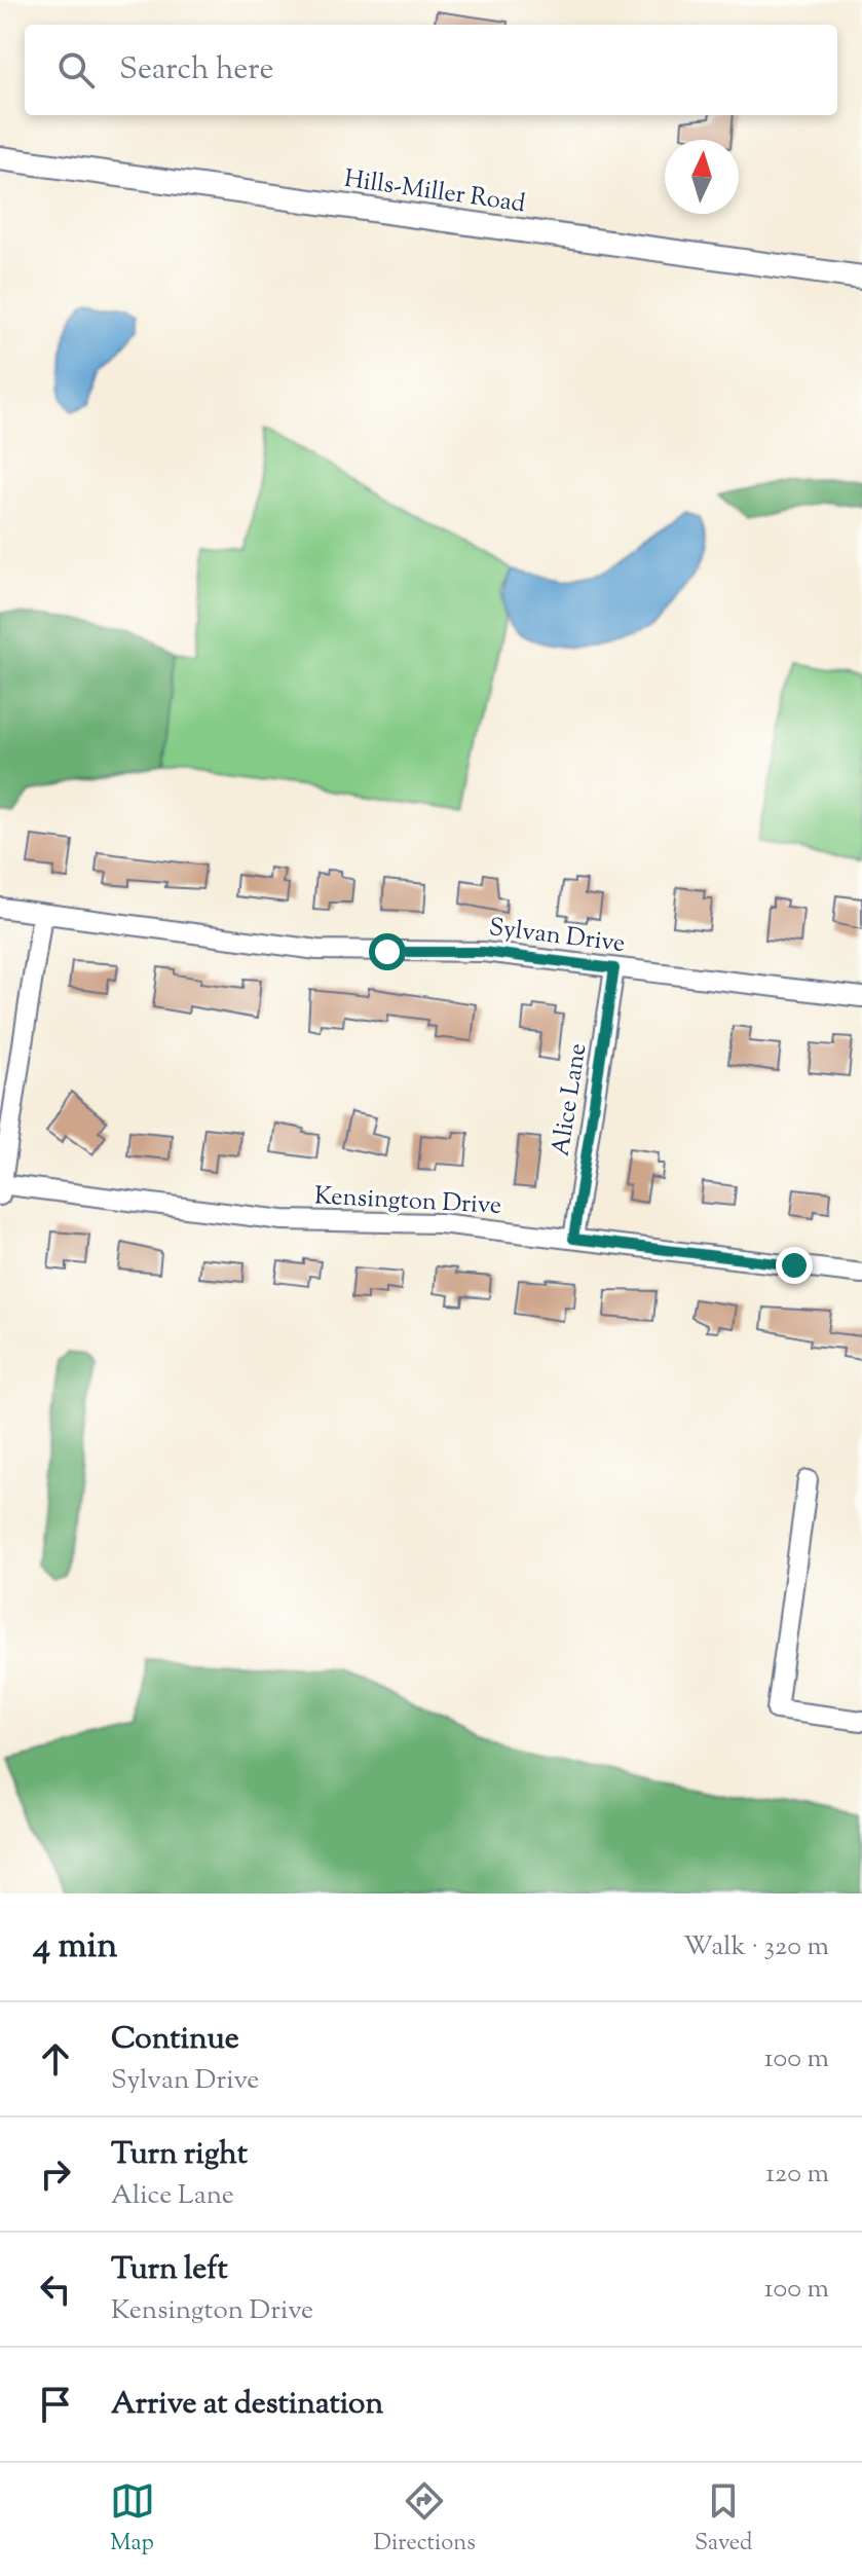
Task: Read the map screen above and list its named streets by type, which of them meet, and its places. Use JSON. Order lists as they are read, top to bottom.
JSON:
{
  "streets": {
    "street": [
      "Hills-Miller Road",
      "Sylvan Drive",
      "Alice Lane",
      "Kensington Drive"
    ]
  },
  "crossings": [
    ["Sylvan Drive", "Alice Lane"],
    ["Alice Lane", "Kensington Drive"]
  ],
  "north": "top",
  "page": {
    "search": "Search here",
    "heading": ["4 min", "Walk · 320 m"],
    "list": [
      ["Continue", "Sylvan Drive", "100 m"],
      ["Turn right", "Alice Lane", "120 m"],
      ["Turn left", "Kensington Drive", "100 m"],
      "Arrive at destination"
    ],
    "nav": ["Map", "Directions", "Saved"]
  }
}
